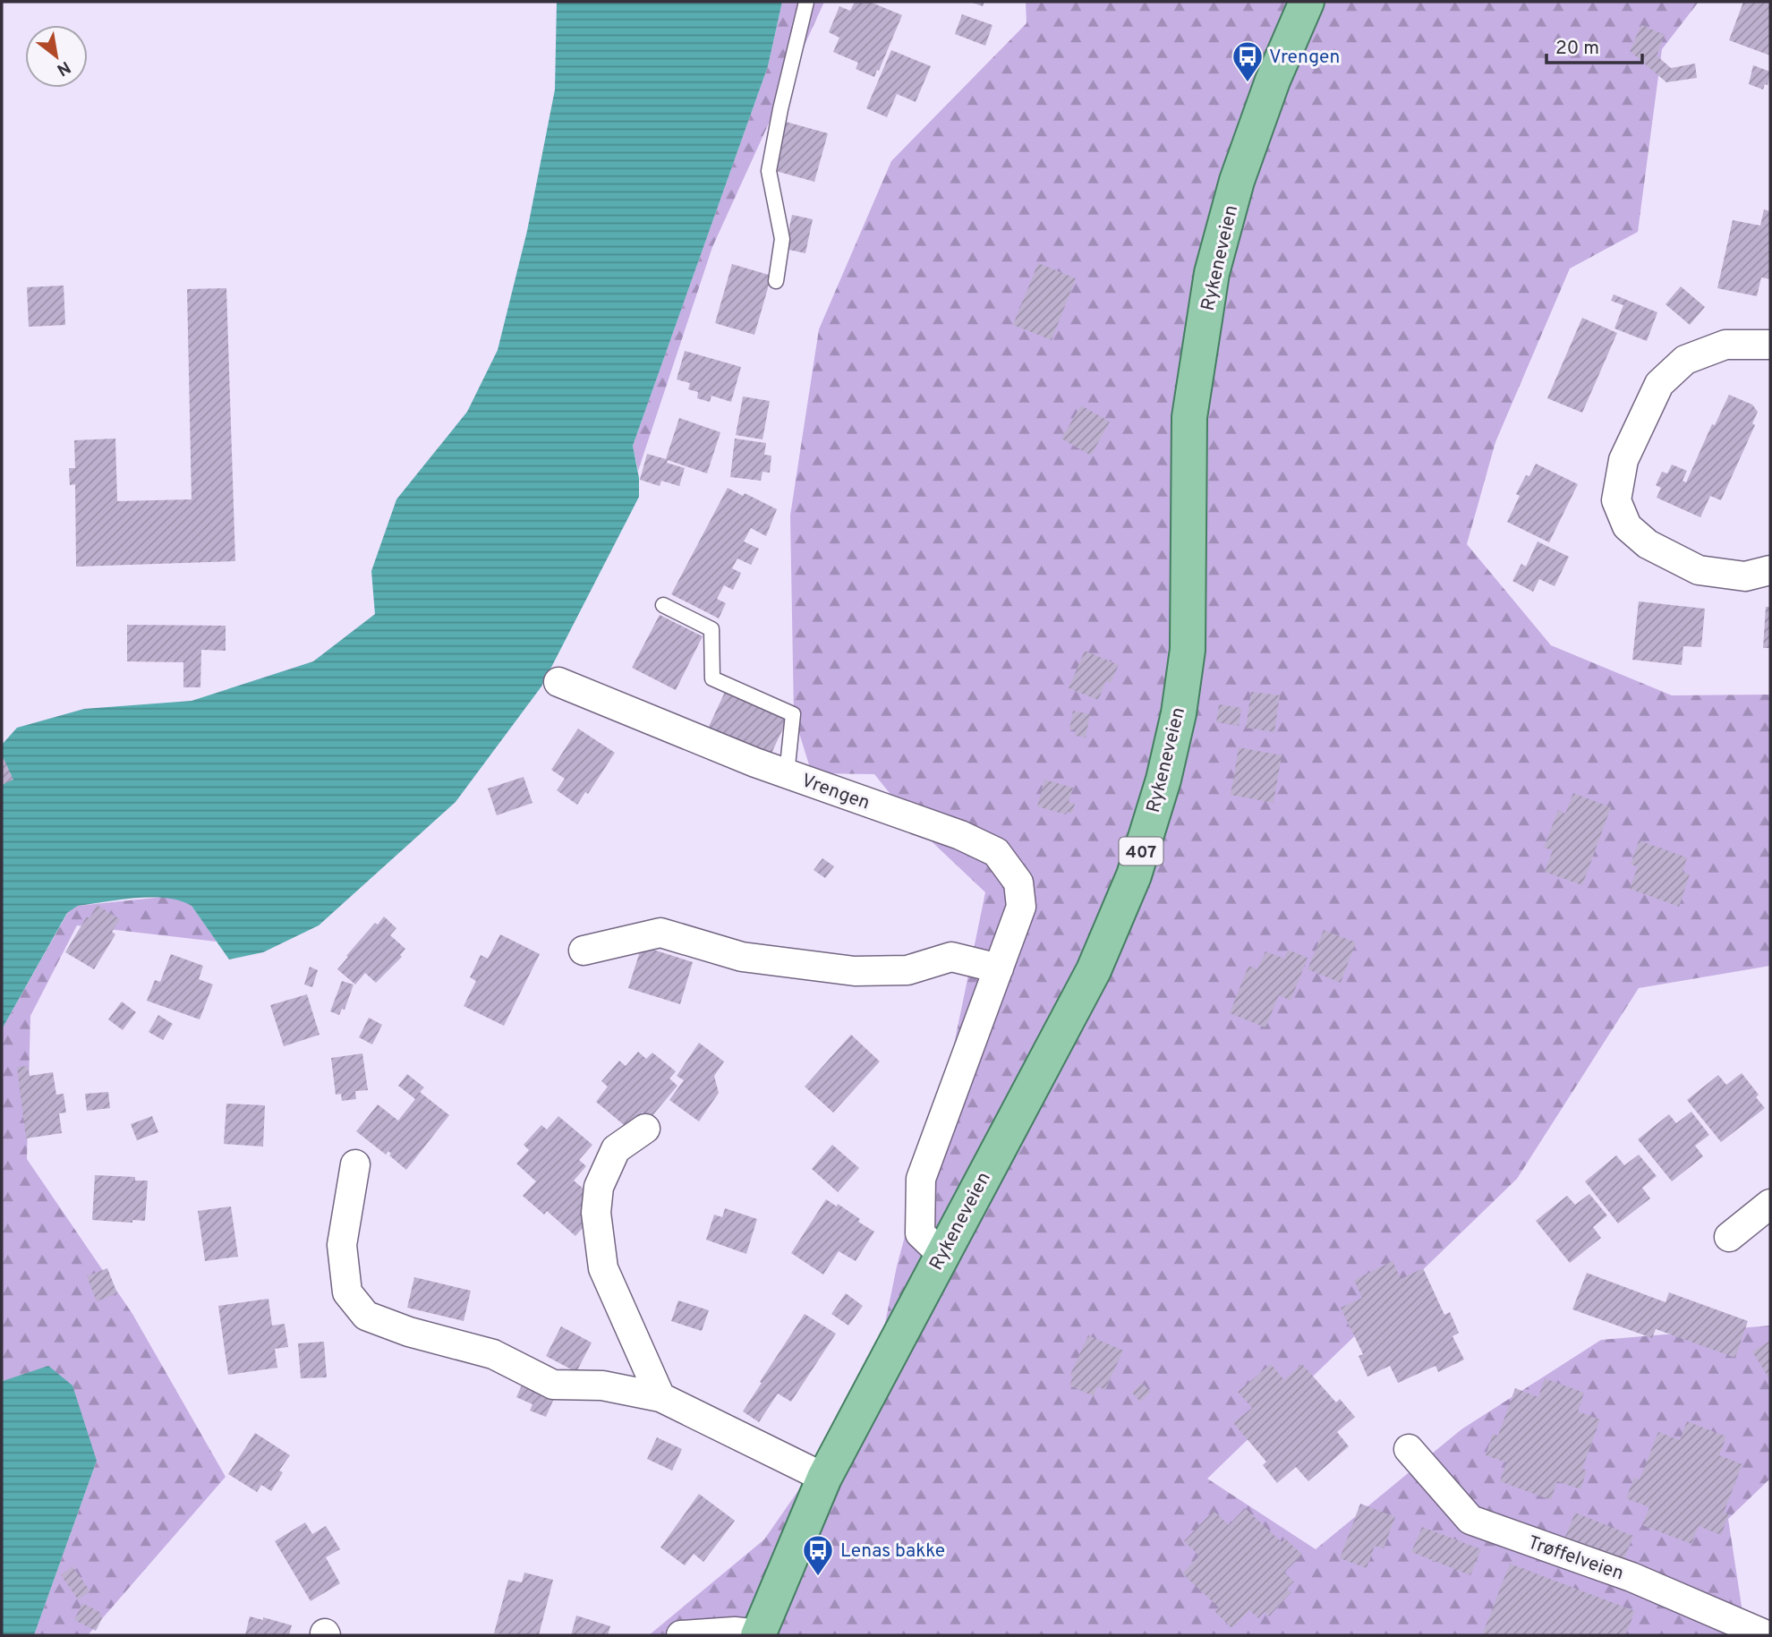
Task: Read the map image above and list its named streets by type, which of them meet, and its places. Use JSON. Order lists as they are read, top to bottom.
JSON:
{
  "streets": {
    "main road": ["Rykeneveien", "407"],
    "street": ["Vrengen", "Trøffelveien"]
  },
  "crossings": [
    ["Rykeneveien", "Vrengen"]
  ],
  "places": {
    "bus stop": ["Vrengen", "Lenas bakke"]
  },
  "scale_bar": "20 m",
  "north": "bottom right"
}
